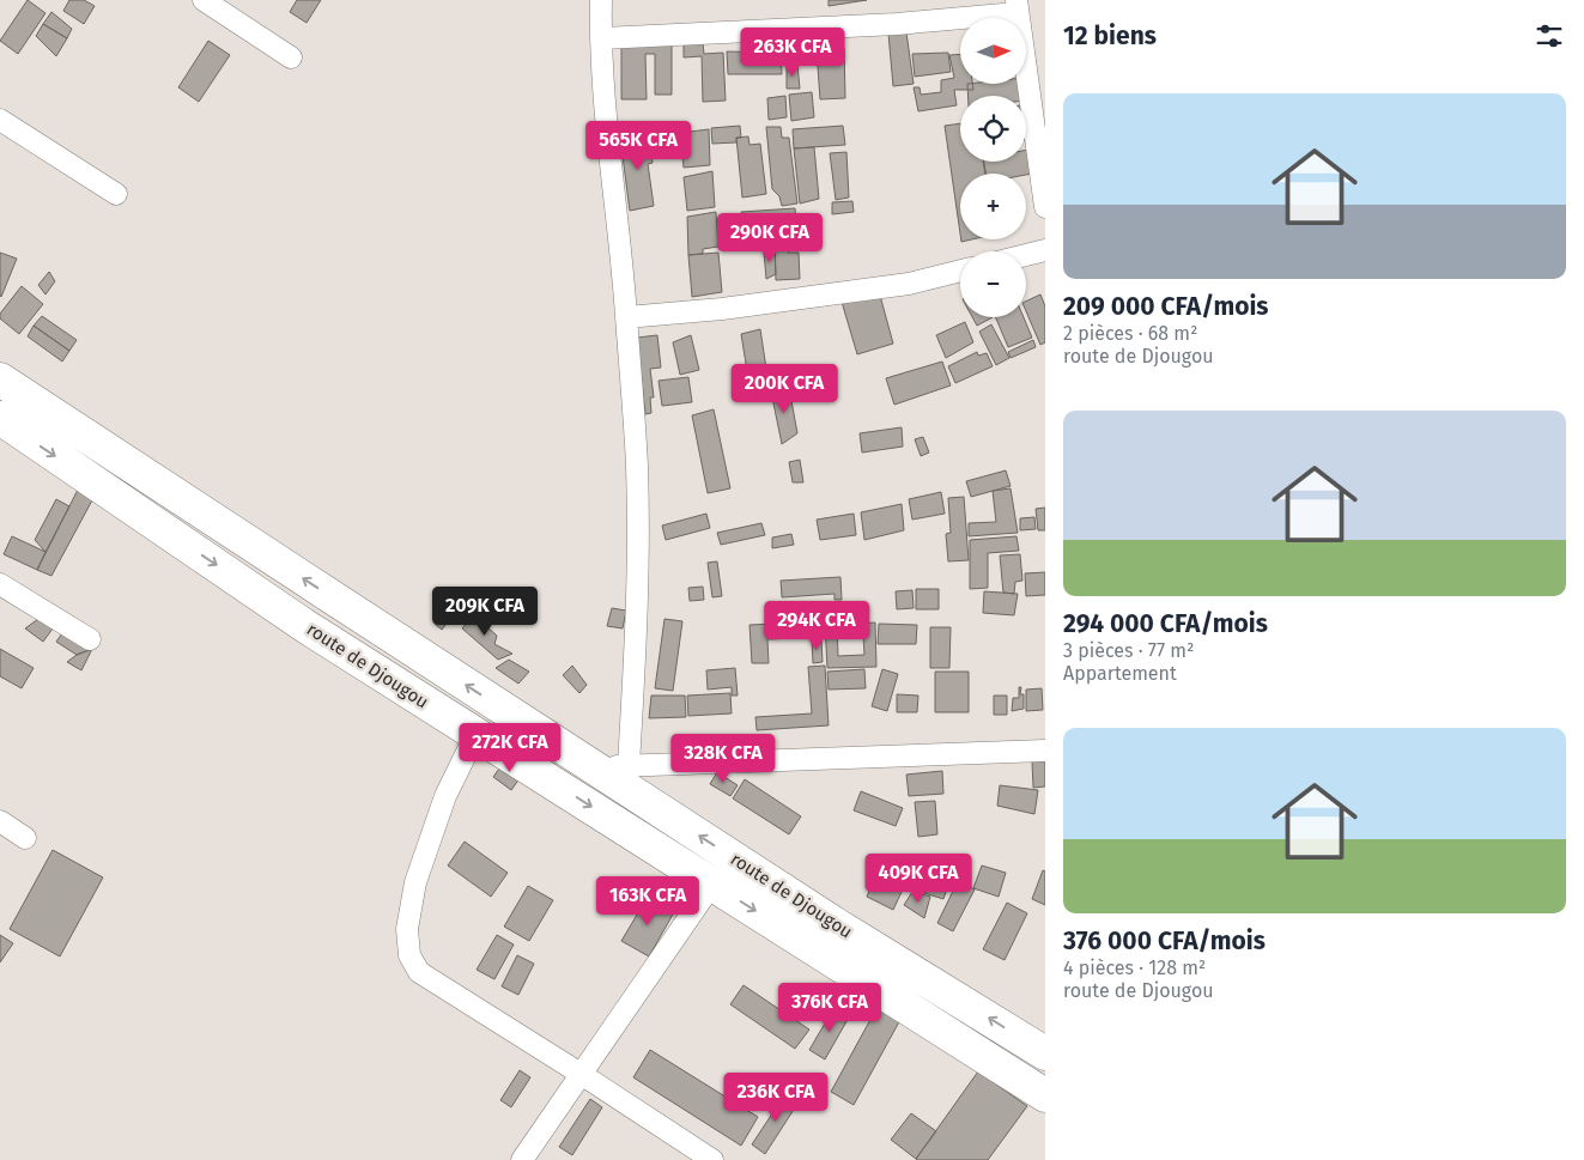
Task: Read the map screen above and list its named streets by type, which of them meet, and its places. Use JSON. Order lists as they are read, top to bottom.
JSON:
{
  "streets": {
    "highway": ["route de Djougou"]
  },
  "north": "right",
  "page": {
    "heading": "12 biens",
    "map_buttons": ["+", "−"],
    "price": [
      "263K CFA",
      "565K CFA",
      "290K CFA",
      "200K CFA",
      "209K CFA",
      "294K CFA",
      "272K CFA",
      "328K CFA",
      "409K CFA",
      "163K CFA",
      "376K CFA",
      "236K CFA"
    ],
    "list": [
      {
        "name": "209 000 CFA/mois",
        "note": "2 pièces · 68 m² · route de Djougou"
      },
      {
        "name": "294 000 CFA/mois",
        "note": "3 pièces · 77 m² · Appartement"
      },
      {
        "name": "376 000 CFA/mois",
        "note": "4 pièces · 128 m² · route de Djougou"
      }
    ]
  }
}
